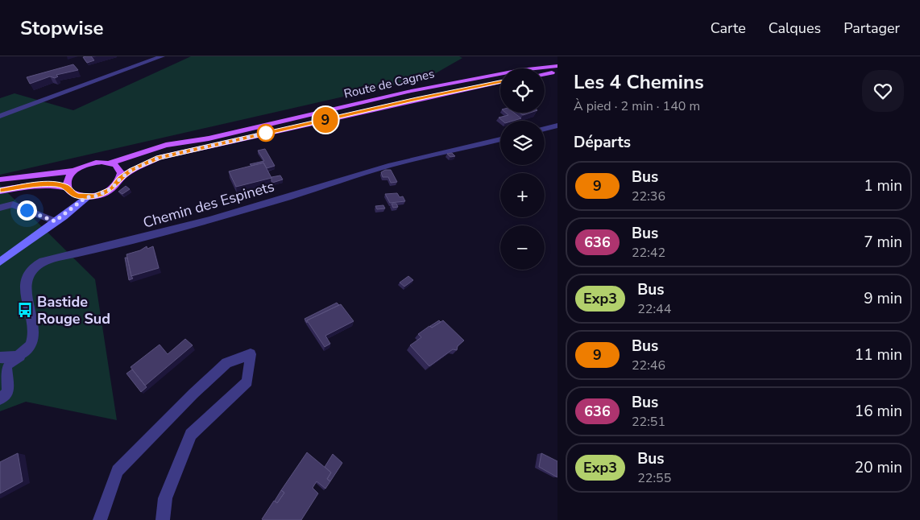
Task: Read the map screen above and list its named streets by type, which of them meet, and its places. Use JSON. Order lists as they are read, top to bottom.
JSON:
{
  "streets": {
    "main road": ["Route de Cagnes"],
    "street": ["Chemin des Espinets"]
  },
  "places": {
    "bus stop": ["Bastide Rouge Sud"]
  },
  "lines": ["bus line 9"],
  "page": {
    "header": "Stopwise",
    "nav": ["Carte", "Calques", "Partager"],
    "on_map": "9",
    "heading": [
      ["Les 4 Chemins", "À pied · 2 min · 140 m"],
      "Départs"
    ],
    "map_buttons": ["+", "−"],
    "list": [
      {
        "mark": "9",
        "name": "Bus",
        "note": "22:36",
        "value": "1 min"
      },
      {
        "mark": "636",
        "name": "Bus",
        "note": "22:42",
        "value": "7 min"
      },
      {
        "mark": "Exp3",
        "name": "Bus",
        "note": "22:44",
        "value": "9 min"
      },
      {
        "mark": "9",
        "name": "Bus",
        "note": "22:46",
        "value": "11 min"
      },
      {
        "mark": "636",
        "name": "Bus",
        "note": "22:51",
        "value": "16 min"
      },
      {
        "mark": "Exp3",
        "name": "Bus",
        "note": "22:55",
        "value": "20 min"
      }
    ]
  }
}
